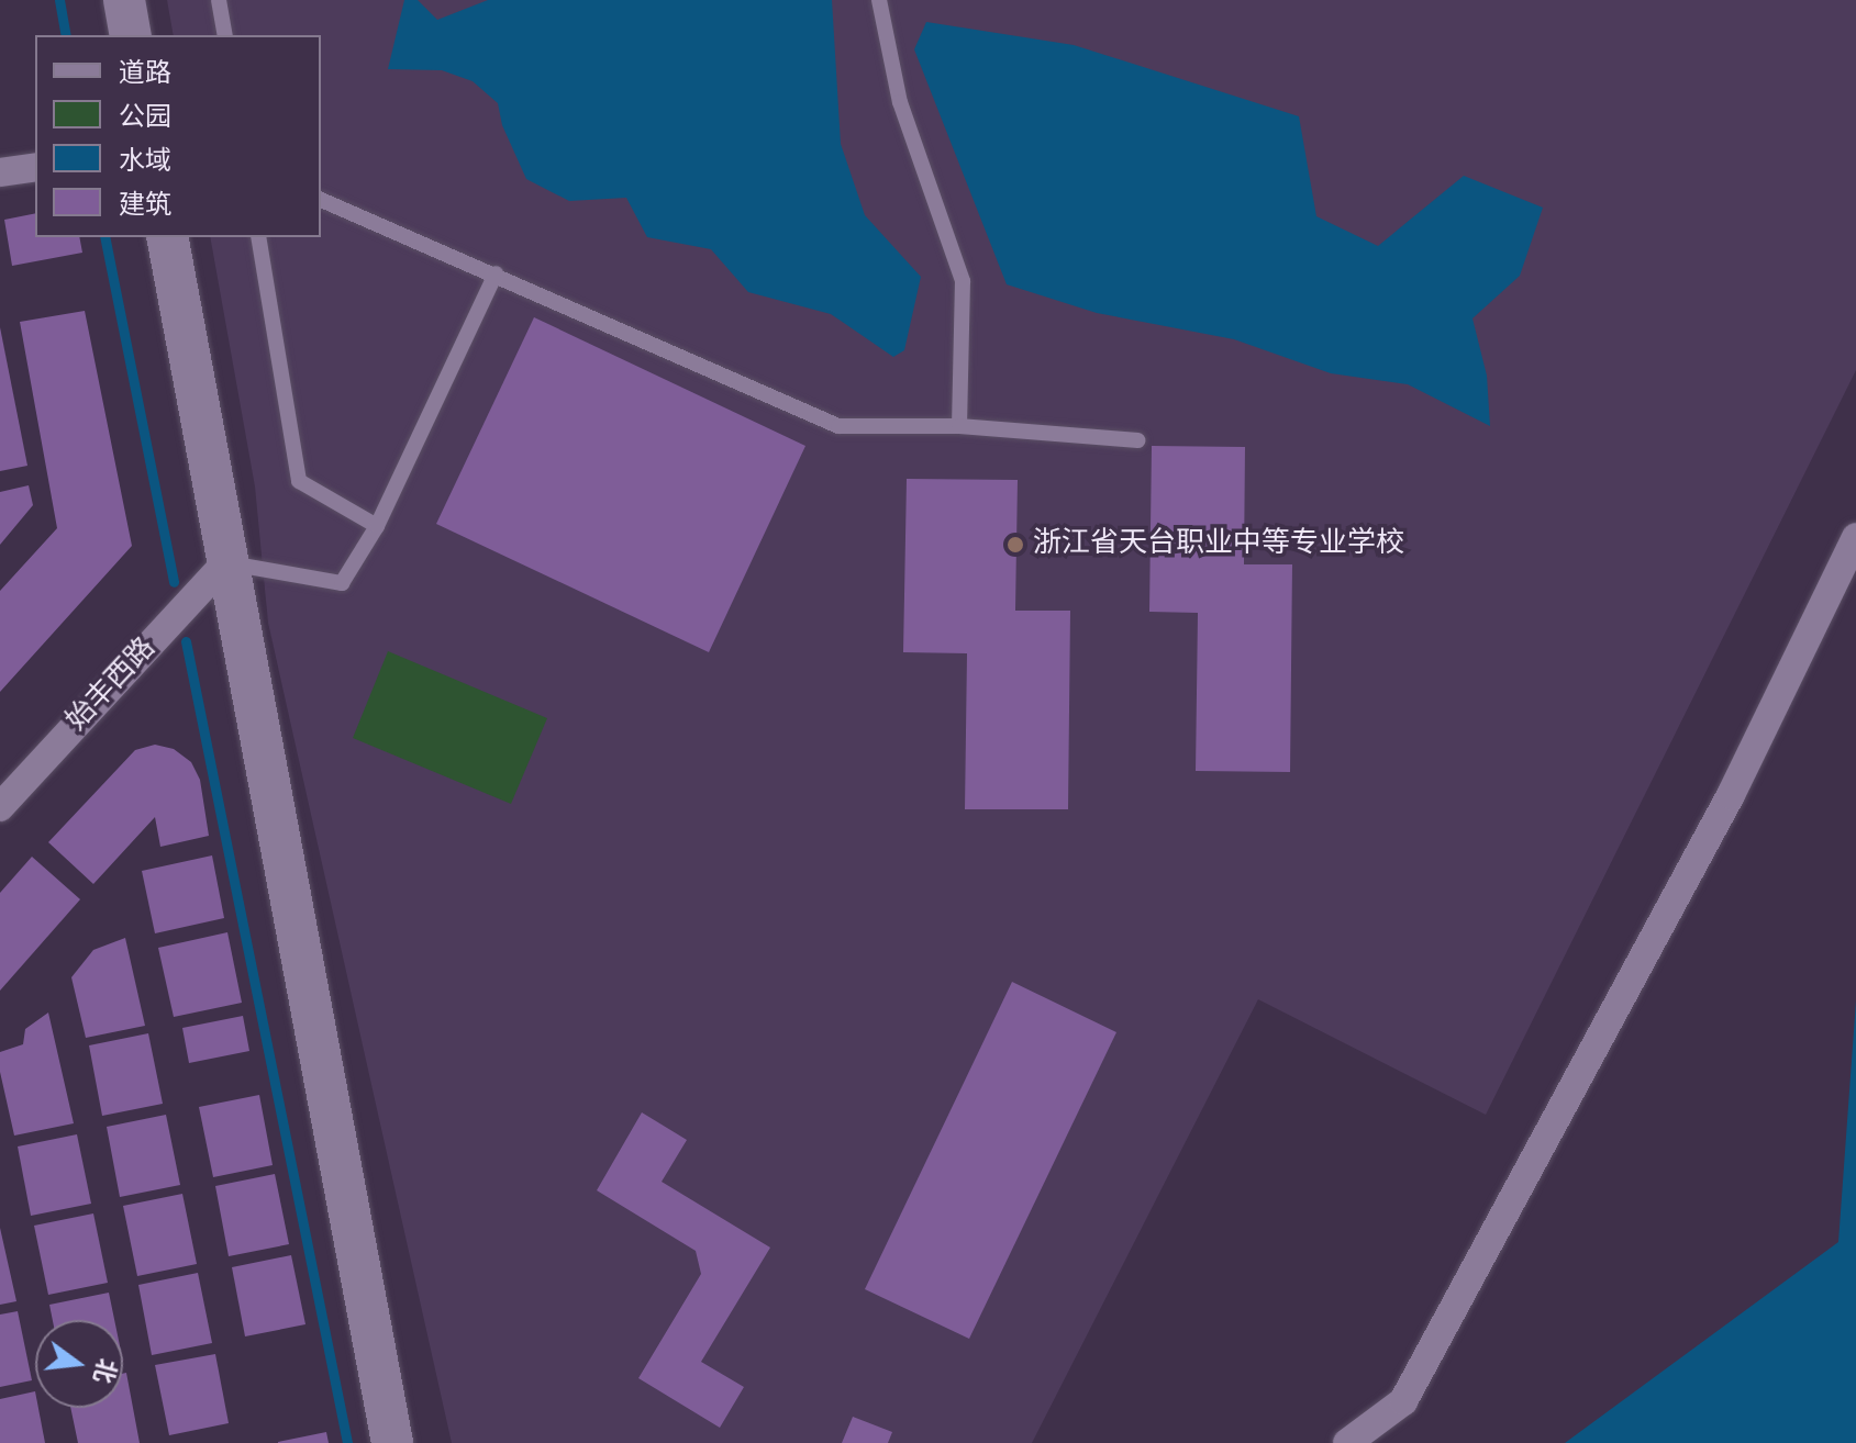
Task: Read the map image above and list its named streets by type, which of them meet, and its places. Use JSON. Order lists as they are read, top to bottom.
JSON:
{
  "streets": {
    "street": ["始丰西路"]
  },
  "places": ["浙江省天台职业中等专业学校"],
  "legend": [
    "道路",
    "公园",
    "水域",
    "建筑"
  ],
  "north": "right"
}
